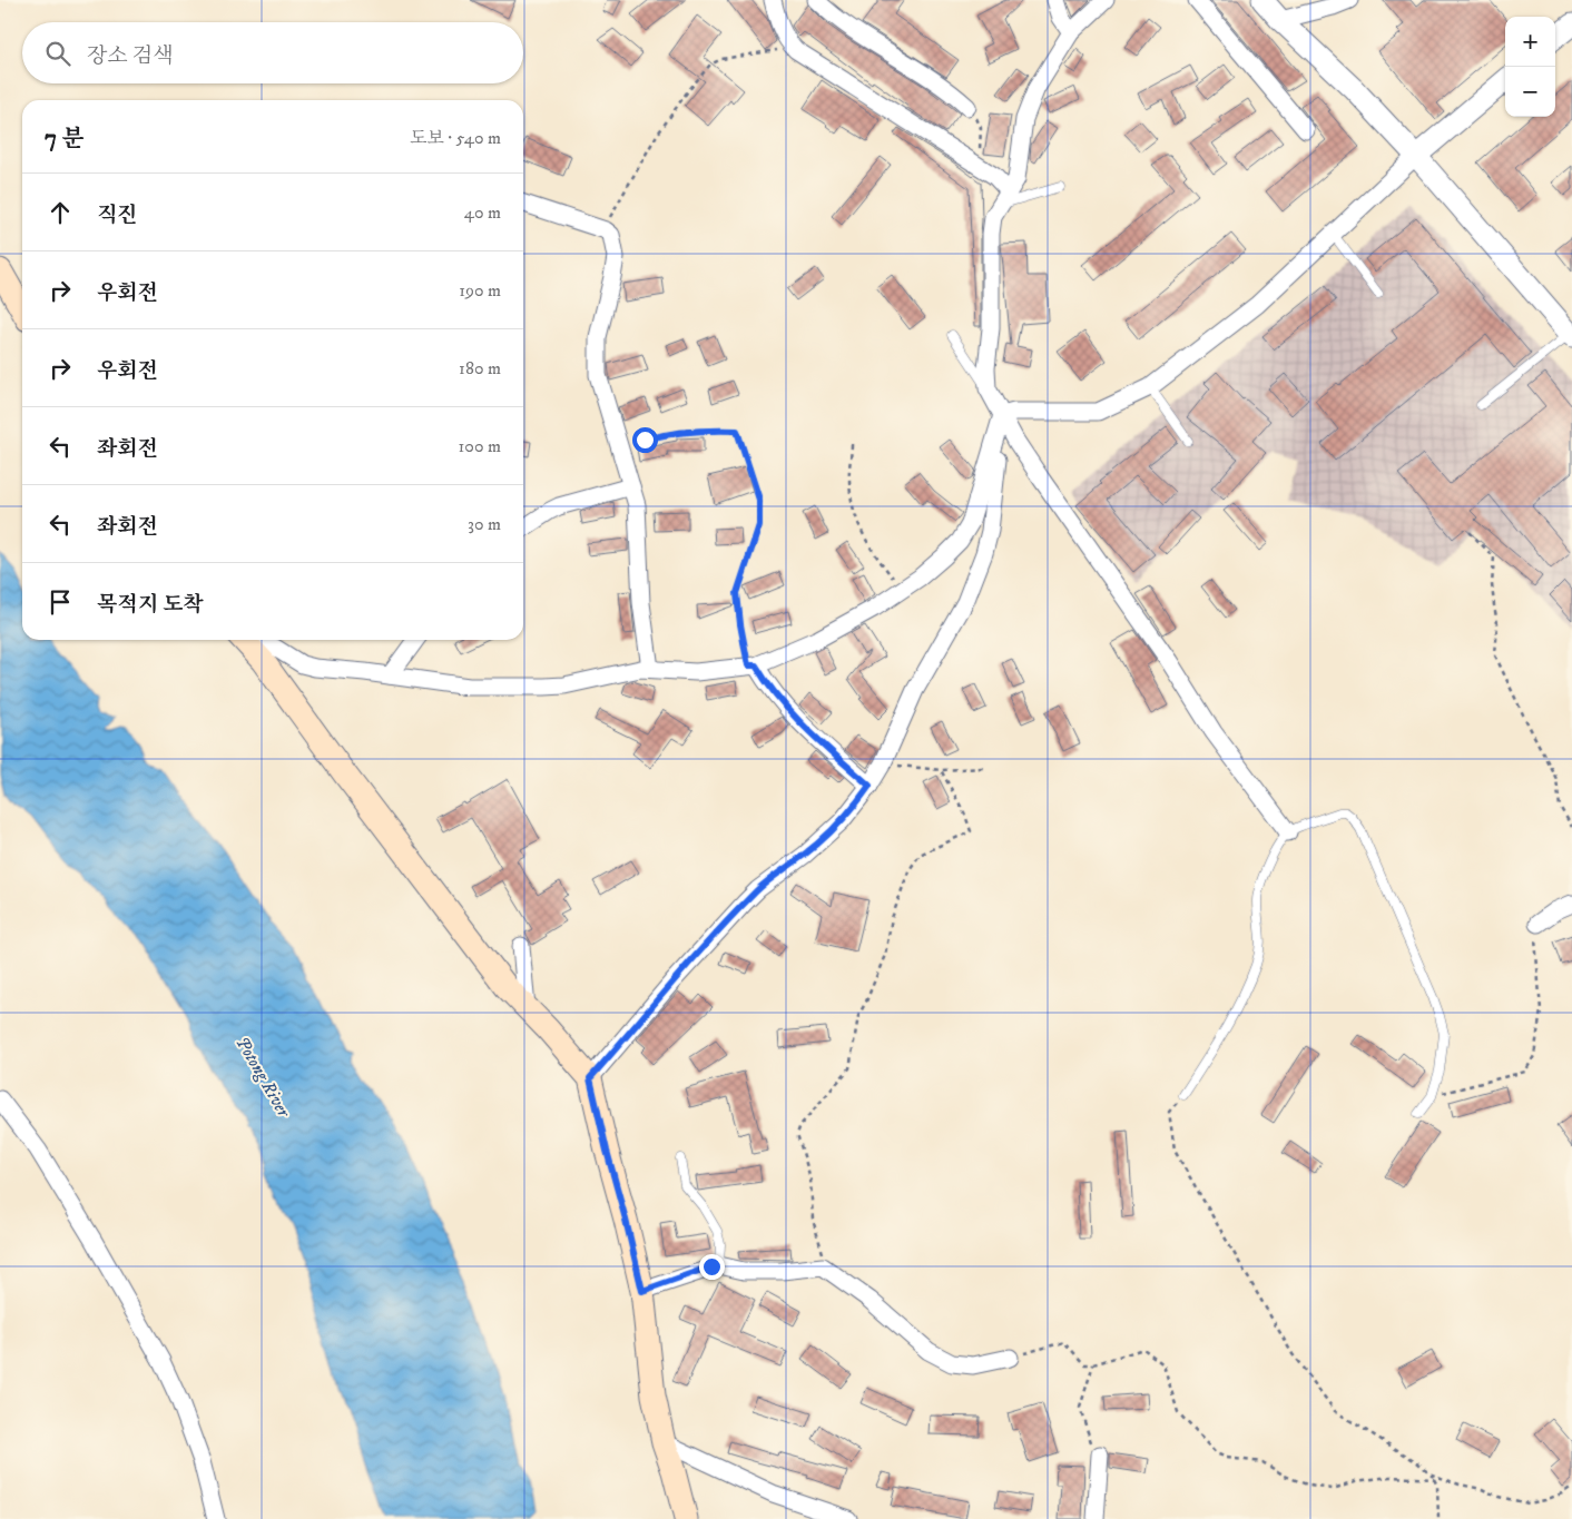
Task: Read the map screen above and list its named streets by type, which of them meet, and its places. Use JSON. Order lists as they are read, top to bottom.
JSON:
{
  "water": ["Potong River"],
  "page": {
    "map_buttons": ["+", "−"],
    "search": "장소 검색",
    "heading": ["7 분", "도보 · 540 m"],
    "list": [
      ["직진", "40 m"],
      ["우회전", "190 m"],
      ["우회전", "180 m"],
      ["좌회전", "100 m"],
      ["좌회전", "30 m"],
      "목적지 도착"
    ]
  }
}
